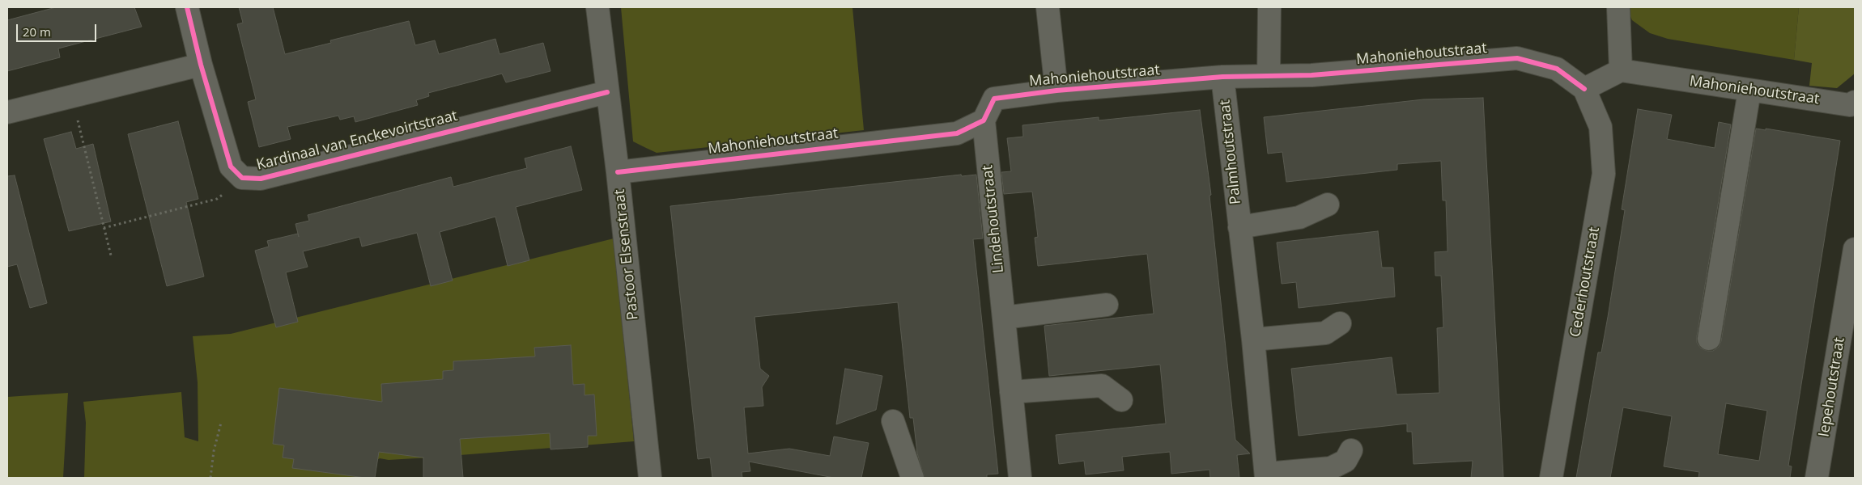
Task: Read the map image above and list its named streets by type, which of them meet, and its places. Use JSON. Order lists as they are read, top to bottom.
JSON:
{
  "streets": {
    "street": [
      "Mahoniehoutstraat",
      "Kardinaal van Enckevoirtstraat",
      "Palmhoutstraat",
      "Lindehoutstraat",
      "Pastoor Elsenstraat",
      "Cederhoutstraat",
      "Iepehoutstraat"
    ]
  },
  "crossings": [
    ["Mahoniehoutstraat", "Palmhoutstraat"],
    ["Mahoniehoutstraat", "Lindehoutstraat"],
    ["Mahoniehoutstraat", "Pastoor Elsenstraat"],
    ["Mahoniehoutstraat", "Cederhoutstraat"],
    ["Kardinaal van Enckevoirtstraat", "Pastoor Elsenstraat"]
  ],
  "scale_bar": "20 m"
}
